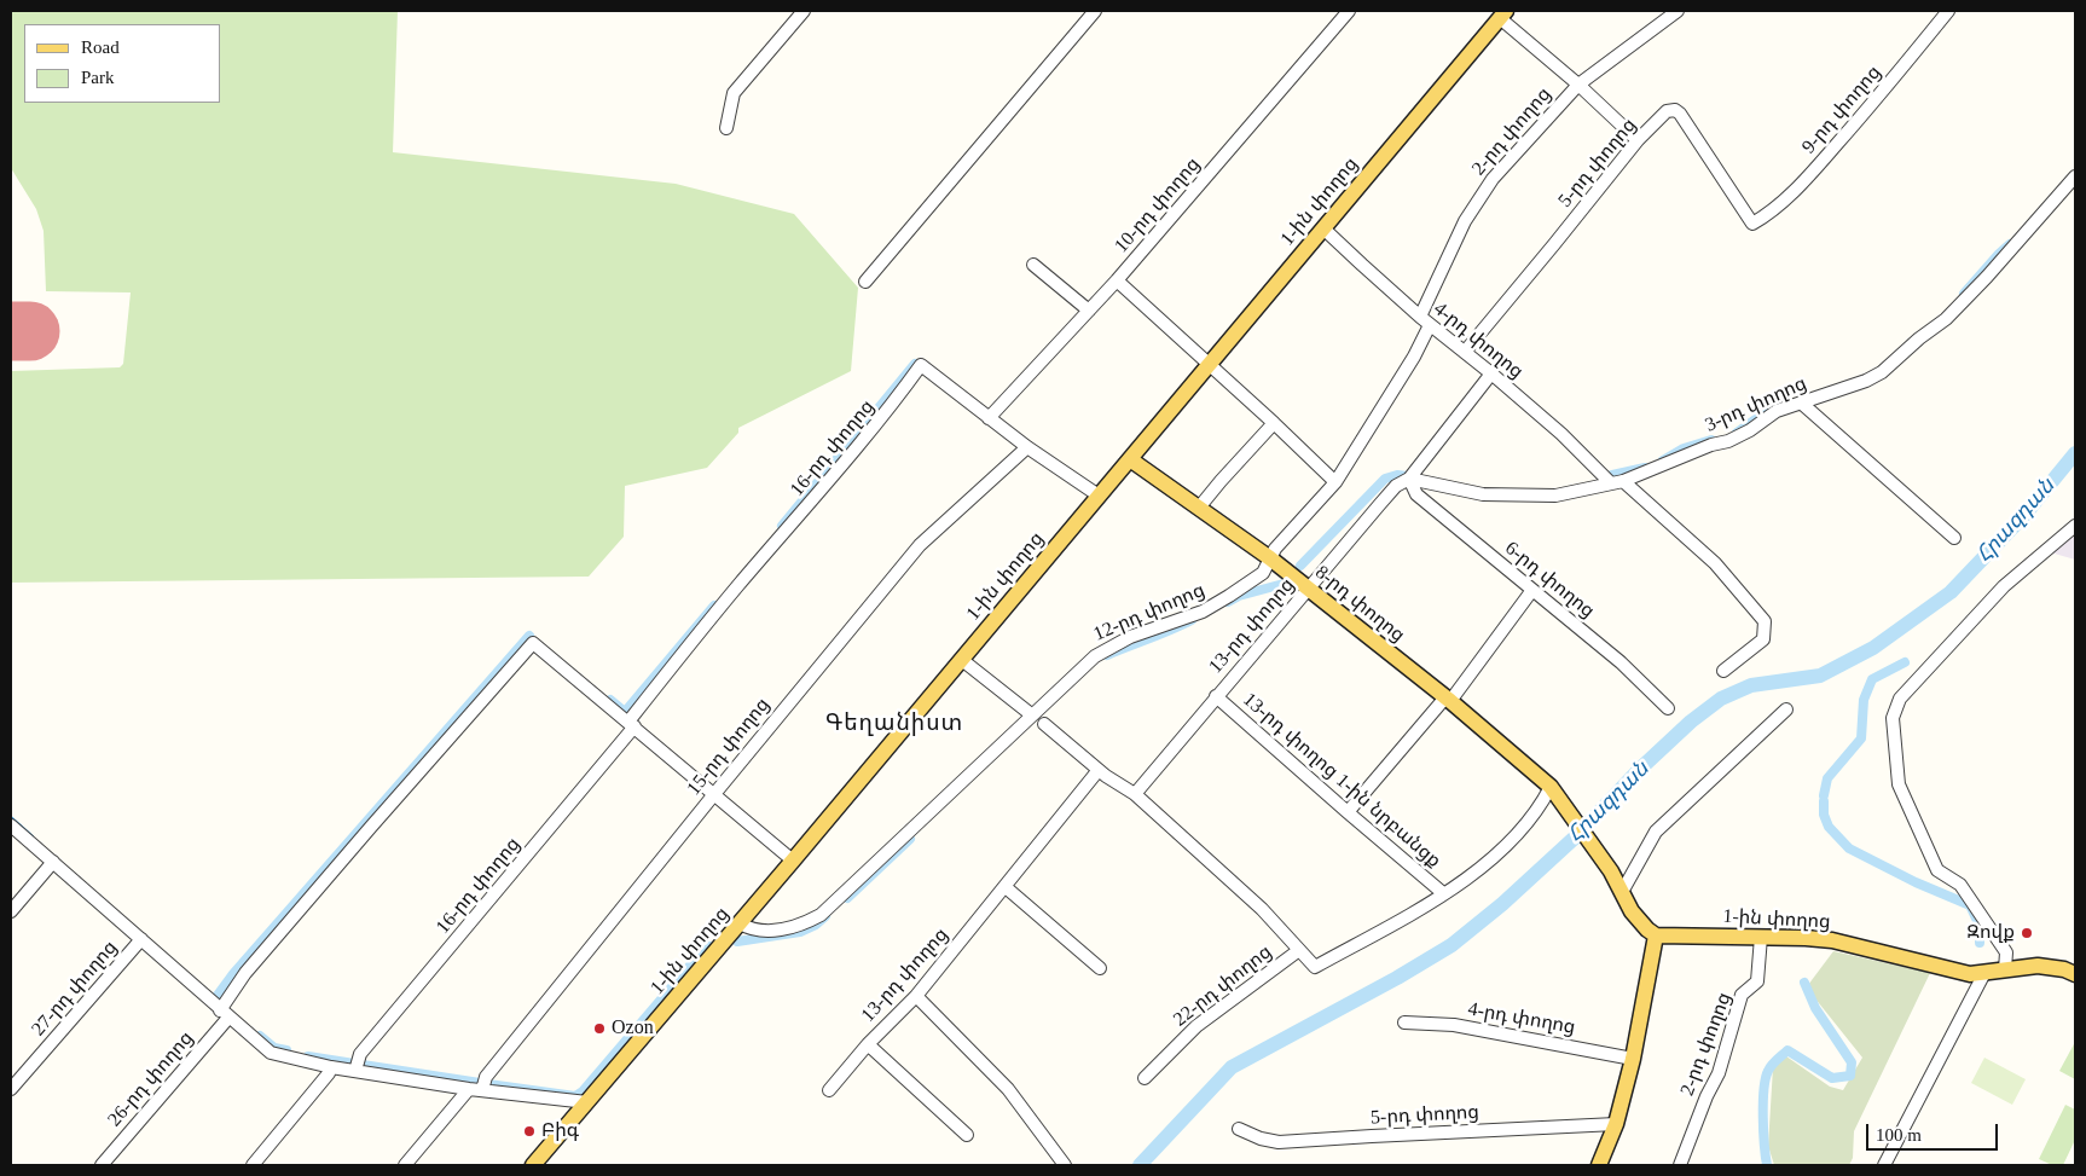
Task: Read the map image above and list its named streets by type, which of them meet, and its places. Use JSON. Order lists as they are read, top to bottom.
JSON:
{
  "streets": {
    "main road": ["1-ին փողոց", "8-րդ փողոց"],
    "street": [
      "9-րդ փողոց",
      "2-րդ փողոց",
      "5-րդ փողոց",
      "10-րդ փողոց",
      "4-րդ փողոց",
      "3-րդ փողոց",
      "16-րդ փողոց",
      "6-րդ փողոց",
      "12-րդ փողոց",
      "13-րդ փողոց",
      "15-րդ փողոց",
      "13-րդ փողոց 1-ին նրբանցք",
      "22-րդ փողոց",
      "27-րդ փողոց",
      "26-րդ փողոց"
    ]
  },
  "crossings": [
    ["9-րդ փողոց", "5-րդ փողոց"],
    ["2-րդ փողոց", "1-ին փողոց"],
    ["2-րդ փողոց", "4-րդ փողոց"],
    ["2-րդ փողոց", "12-րդ փողոց"],
    ["5-րդ փողոց", "4-րդ փողոց"],
    ["1-ին փողոց", "4-րդ փողոց"],
    ["1-ին փողոց", "16-րդ փողոց"],
    ["1-ին փողոց", "8-րդ փողոց"],
    ["1-ին փողոց", "12-րդ փողոց"],
    ["10-րդ փողոց", "16-րդ փողոց"],
    ["4-րդ փողոց", "3-րդ փողոց"],
    ["4-րդ փողոց", "12-րդ փողոց"],
    ["4-րդ փողոց", "13-րդ փողոց"],
    ["3-րդ փողոց", "6-րդ փողոց"],
    ["3-րդ փողոց", "13-րդ փողոց"],
    ["16-րդ փողոց", "15-րդ փողոց"],
    ["16-րդ փողոց", "26-րդ փողոց"],
    ["6-րդ փողոց", "13-րդ փողոց"],
    ["8-րդ փողոց", "12-րդ փողոց"],
    ["8-րդ փողոց", "13-րդ փողոց"],
    ["13-րդ փողոց", "13-րդ փողոց 1-ին նրբանցք"]
  ],
  "districts": ["Գեղանիստ"],
  "water": ["Հրազդան"],
  "places": ["Զովք", "Ozon", "Բիգ"],
  "legend": ["Road", "Park"],
  "scale_bar": "100 m"
}
